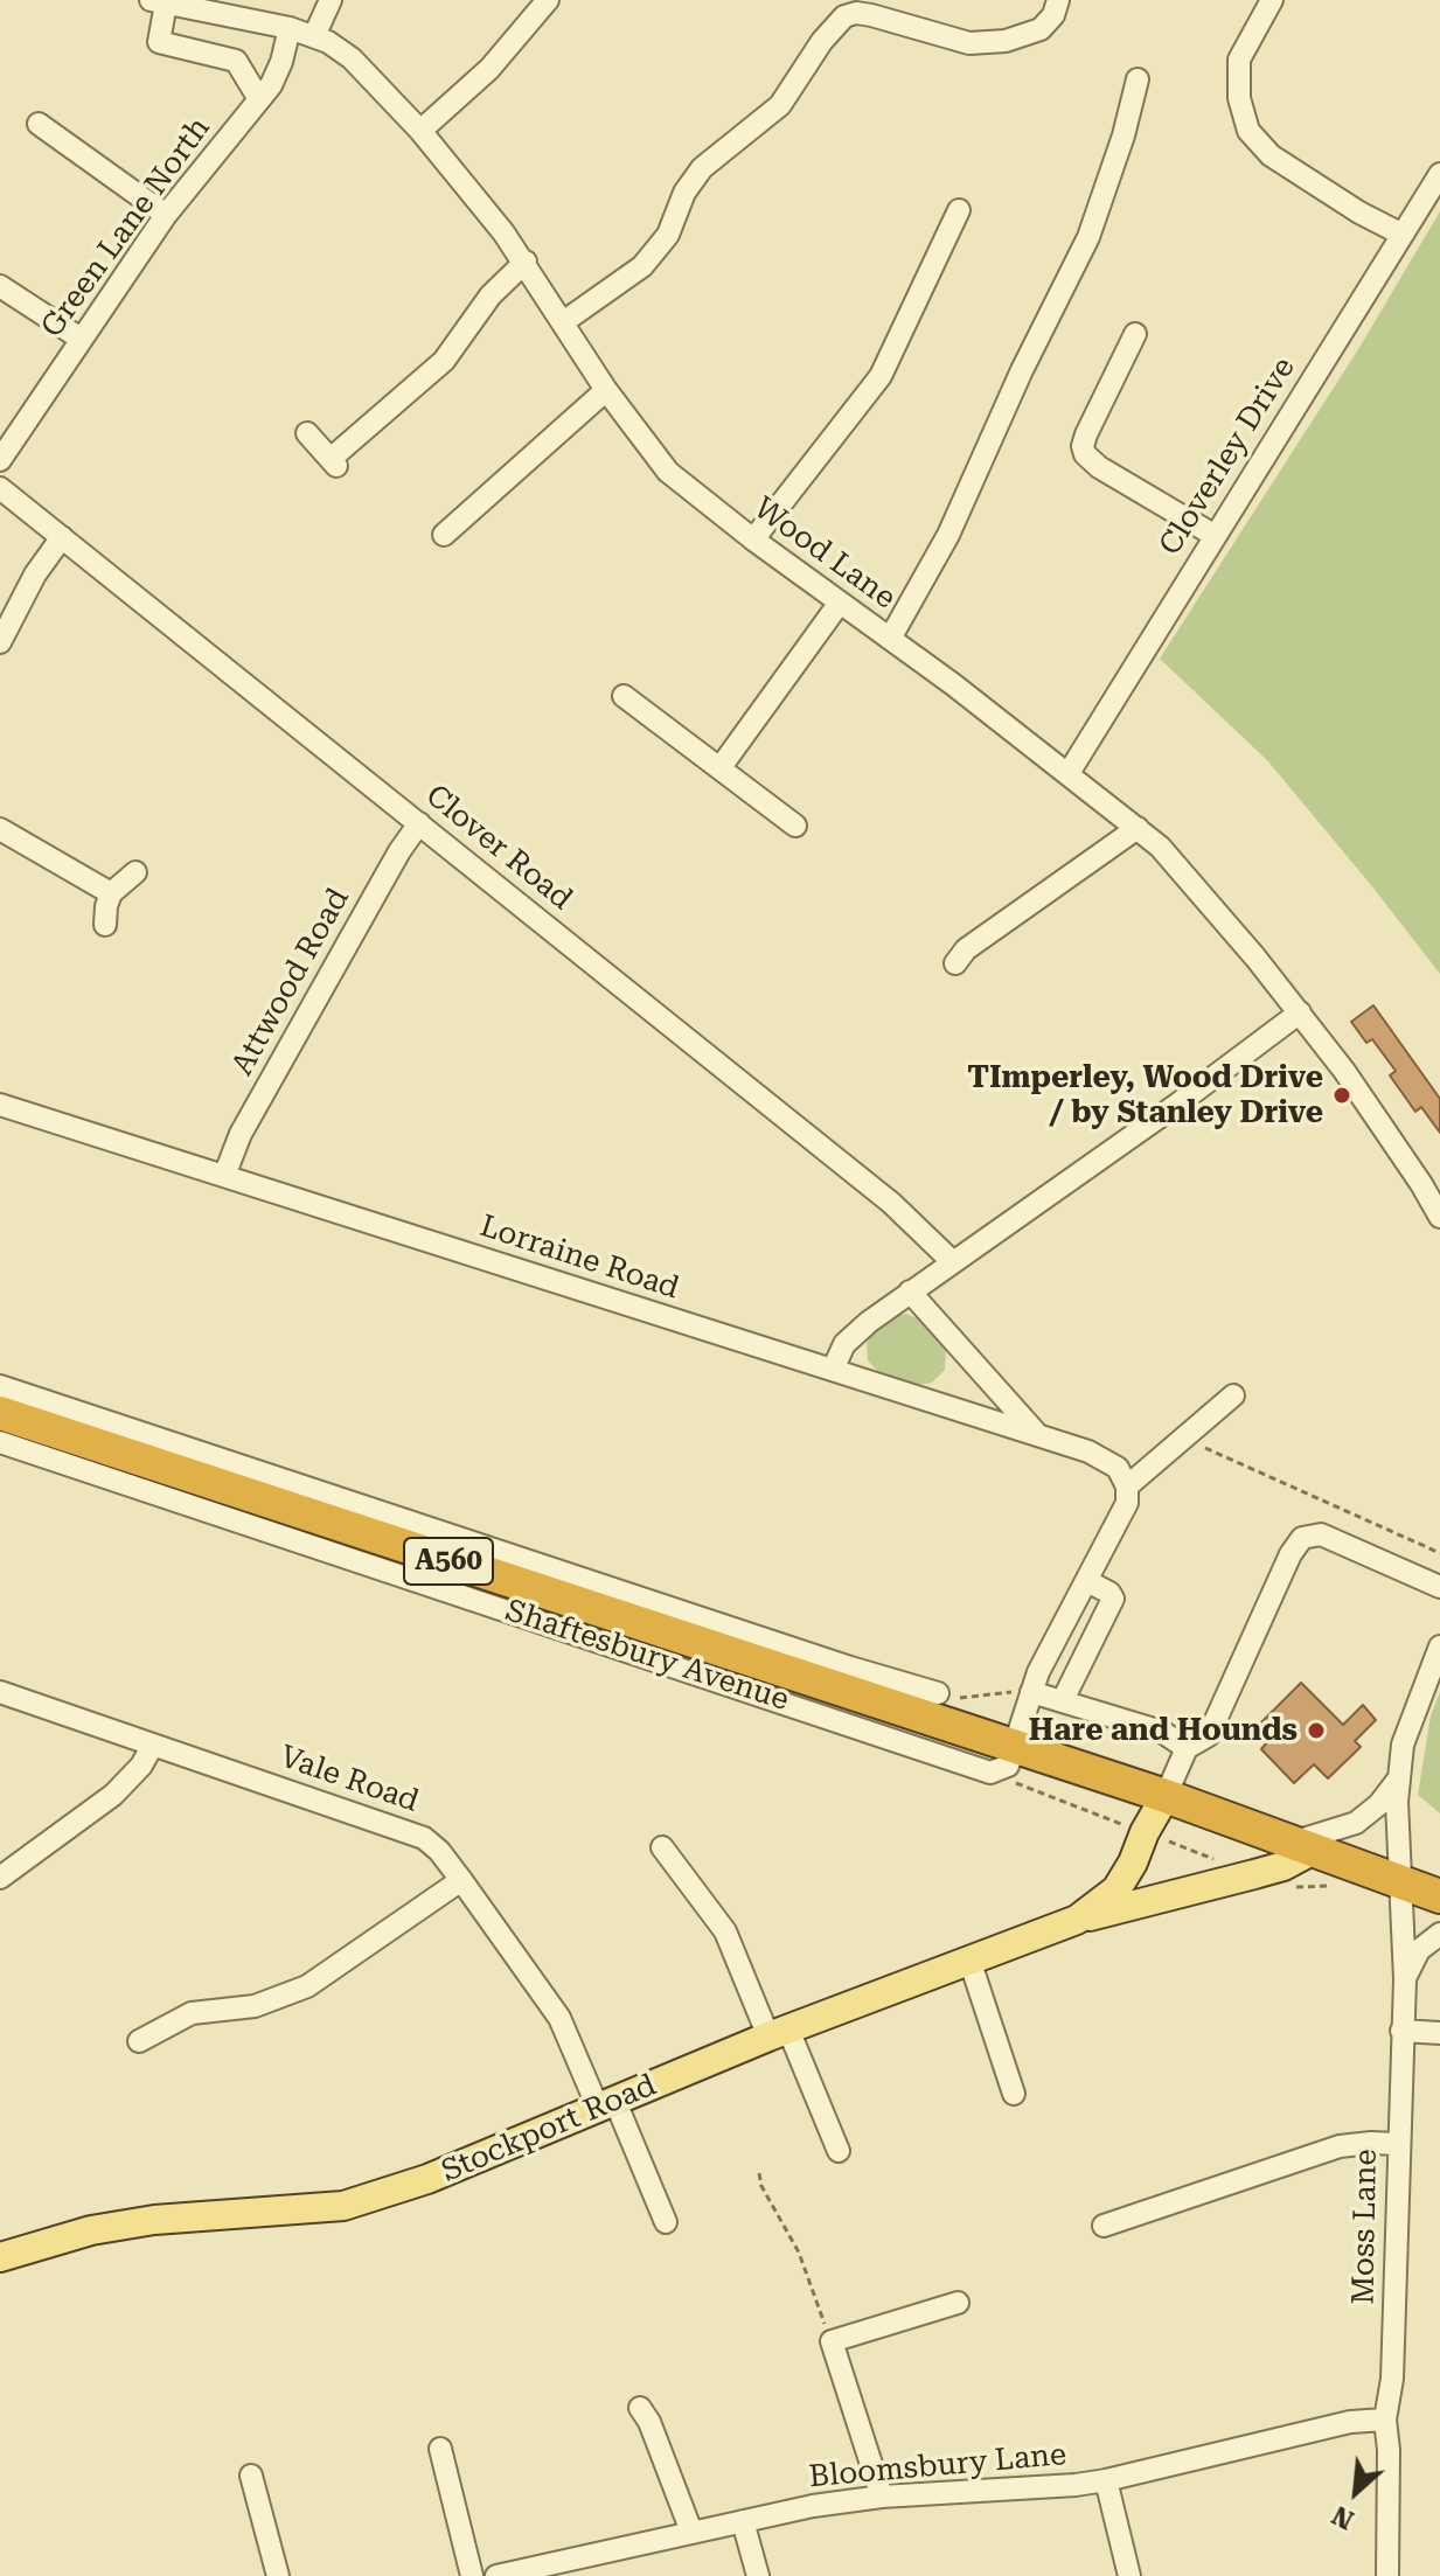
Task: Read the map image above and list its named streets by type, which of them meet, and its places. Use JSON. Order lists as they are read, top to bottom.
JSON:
{
  "streets": {
    "highway": ["A560", "Shaftesbury Avenue"],
    "main road": ["Stockport Road"],
    "street": [
      "Green Lane North",
      "Cloverley Drive",
      "Wood Lane",
      "Clover Road",
      "Attwood Road",
      "Lorraine Road",
      "Vale Road",
      "Moss Lane",
      "Bloomsbury Lane"
    ]
  },
  "crossings": [
    ["Green Lane North", "Wood Lane"],
    ["Cloverley Drive", "Wood Lane"],
    ["Clover Road", "Attwood Road"],
    ["Attwood Road", "Lorraine Road"],
    ["A560", "Shaftesbury Avenue"],
    ["A560", "Stockport Road"],
    ["A560", "Moss Lane"],
    ["Shaftesbury Avenue", "Stockport Road"],
    ["Vale Road", "Stockport Road"],
    ["Moss Lane", "Bloomsbury Lane"]
  ],
  "places": ["TImperley, Wood Drive / by Stanley Drive", "Hare and Hounds"],
  "north": "bottom left"
}
